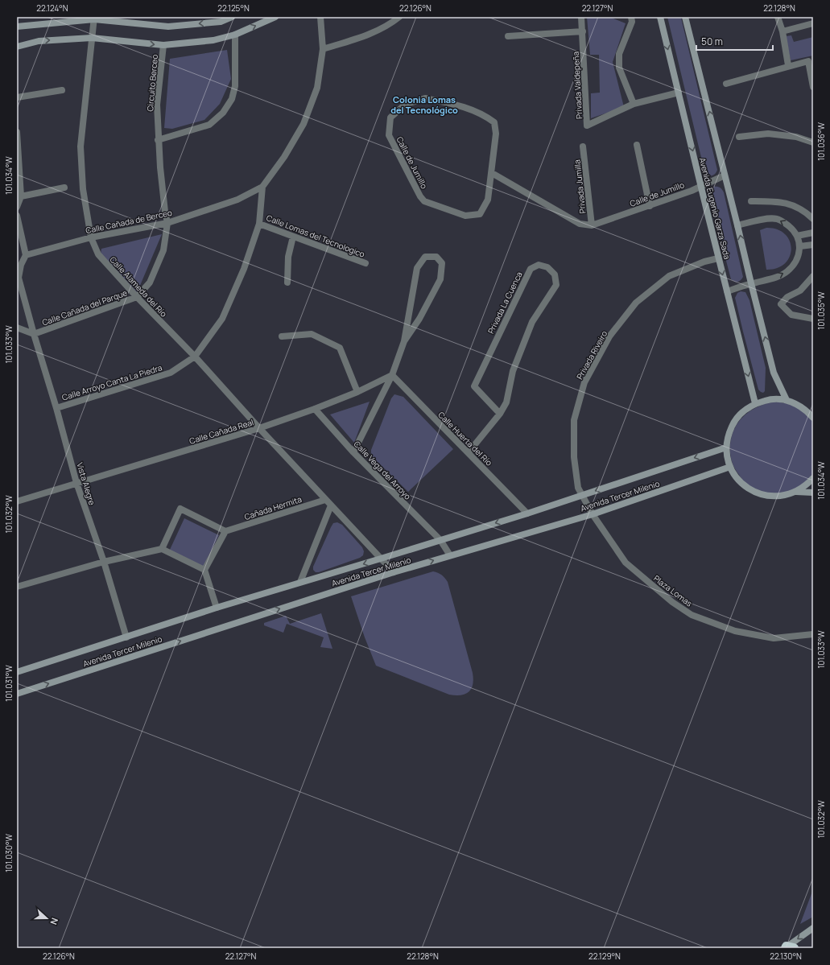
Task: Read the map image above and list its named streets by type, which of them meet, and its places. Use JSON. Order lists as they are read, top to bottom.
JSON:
{
  "streets": {
    "street": [
      "Circuito Berceo",
      "Privada Valdepeña",
      "Calle de Jumillo",
      "Privada Jumilla",
      "Avenida Eugenio Garza Sada",
      "Calle Cañada de Berceo",
      "Calle Lomas del Tecnologico",
      "Calle Alameda del Río",
      "Privada La Cuenca",
      "Calle Cañada del Parque",
      "Privada Riveiro",
      "Calle Arroyo Canta La Piedra",
      "Calle Cañada Real",
      "Calle Huerta del Río",
      "Calle Vega del Arroyo",
      "Vista Alegre",
      "Avenida Tercer Milenio",
      "Cañada Hermita",
      "Plaza Lomas"
    ]
  },
  "crossings": [
    ["Circuito Berceo", "Calle Cañada de Berceo"],
    ["Circuito Berceo", "Calle Cañada del Parque"],
    ["Privada Valdepeña", "Avenida Eugenio Garza Sada"],
    ["Calle de Jumillo", "Privada Jumilla"],
    ["Calle de Jumillo", "Avenida Eugenio Garza Sada"],
    ["Avenida Eugenio Garza Sada", "Privada Riveiro"],
    ["Calle Cañada de Berceo", "Calle Alameda del Río"],
    ["Calle Cañada de Berceo", "Calle Cañada del Parque"],
    ["Calle Cañada de Berceo", "Calle Arroyo Canta La Piedra"],
    ["Calle Lomas del Tecnologico", "Calle Arroyo Canta La Piedra"],
    ["Calle Alameda del Río", "Calle Cañada del Parque"],
    ["Calle Alameda del Río", "Calle Arroyo Canta La Piedra"],
    ["Calle Alameda del Río", "Calle Cañada Real"],
    ["Calle Alameda del Río", "Avenida Tercer Milenio"],
    ["Calle Alameda del Río", "Cañada Hermita"],
    ["Privada La Cuenca", "Calle Huerta del Río"],
    ["Calle Cañada del Parque", "Vista Alegre"],
    ["Privada Riveiro", "Avenida Tercer Milenio"],
    ["Privada Riveiro", "Plaza Lomas"],
    ["Calle Arroyo Canta La Piedra", "Vista Alegre"],
    ["Calle Cañada Real", "Calle Huerta del Río"],
    ["Calle Cañada Real", "Calle Vega del Arroyo"],
    ["Calle Cañada Real", "Vista Alegre"],
    ["Calle Huerta del Río", "Avenida Tercer Milenio"],
    ["Calle Vega del Arroyo", "Avenida Tercer Milenio"],
    ["Vista Alegre", "Avenida Tercer Milenio"],
    ["Avenida Tercer Milenio", "Plaza Lomas"]
  ],
  "districts": ["Colonia Lomas del Tecnológico"],
  "scale_bar": "50 m",
  "north": "right",
  "coordinates": [
    "22.124°N",
    "22.125°N",
    "22.126°N",
    "22.127°N",
    "22.128°N",
    "101.036°W",
    "101.034°W",
    "101.035°W",
    "101.033°W",
    "101.032°W",
    "101.031°W",
    "101.030°W",
    "22.129°N",
    "22.130°N"
  ]
}
